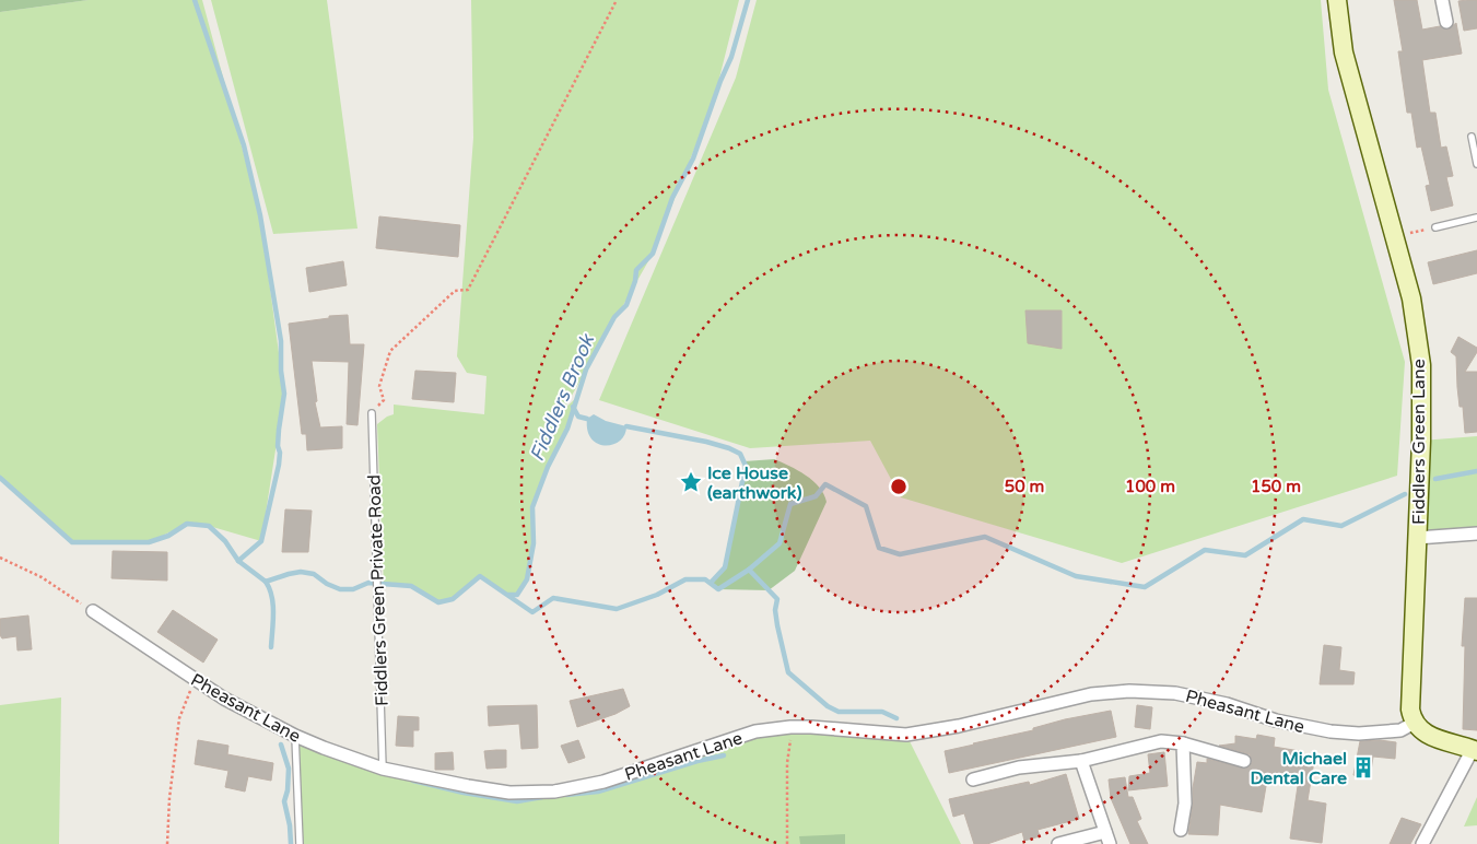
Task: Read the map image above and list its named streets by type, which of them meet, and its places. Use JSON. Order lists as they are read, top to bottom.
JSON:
{
  "streets": {
    "street": ["Fiddlers Green Lane", "Pheasant Lane"],
    "lane": ["Fiddlers Green Private Road"]
  },
  "crossings": [
    ["Fiddlers Green Lane", "Pheasant Lane"],
    ["Fiddlers Green Private Road", "Pheasant Lane"]
  ],
  "water": ["Fiddlers Brook"],
  "places": {
    "place": ["Ice House (earthwork)"],
    "building": ["Michael Dental Care"]
  },
  "rings": ["50 m", "100 m", "150 m"]
}
